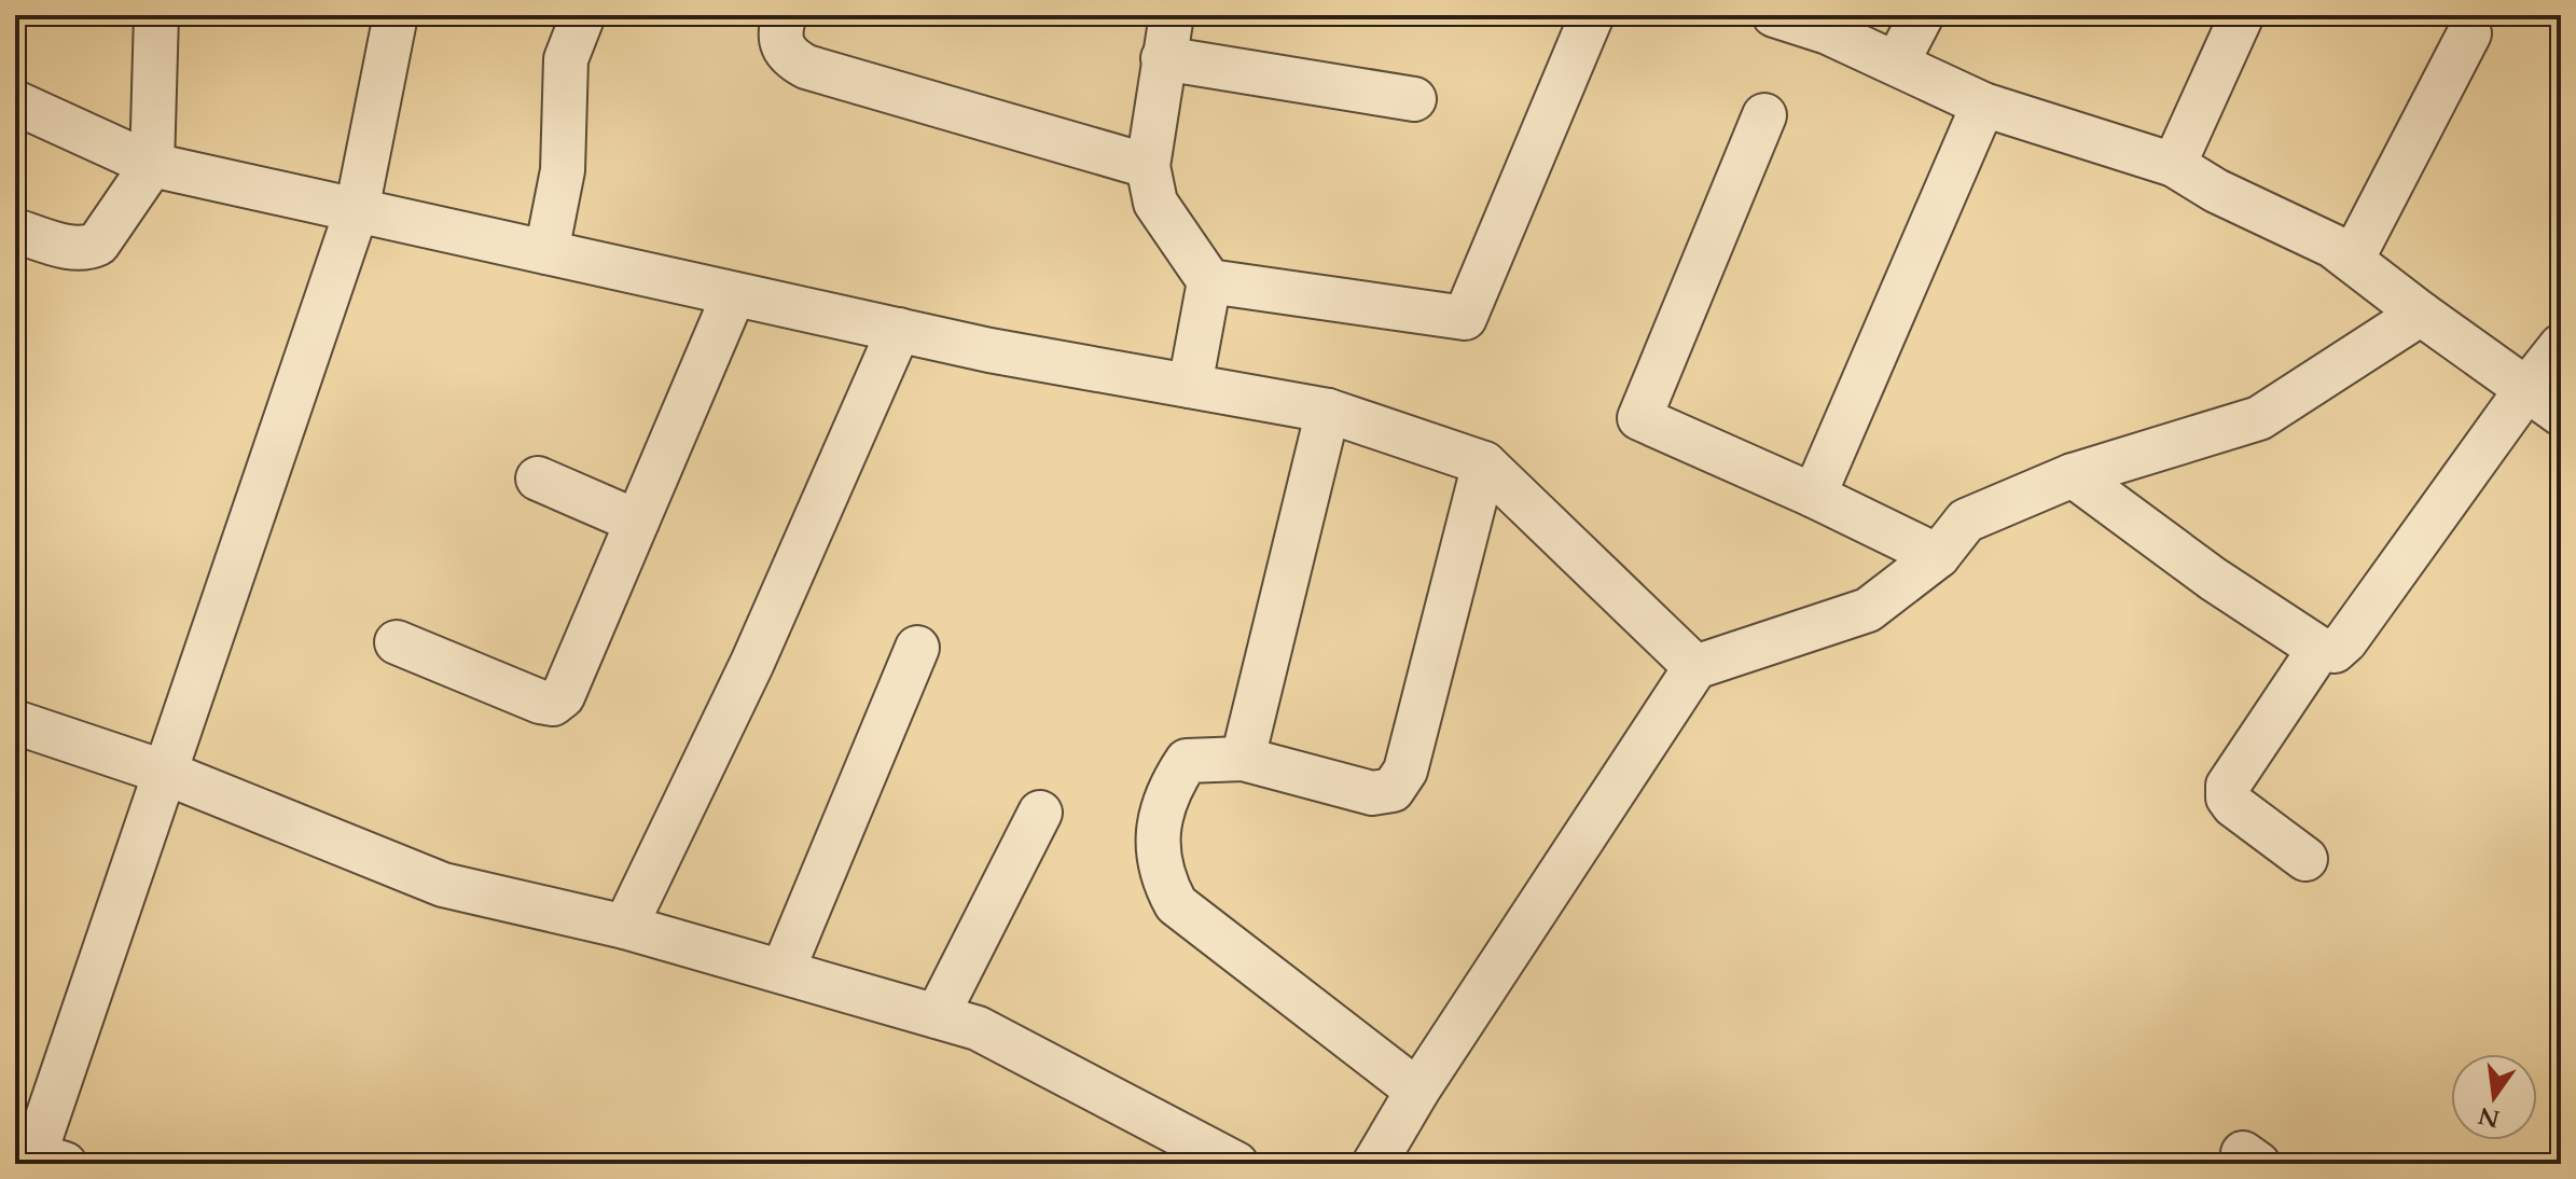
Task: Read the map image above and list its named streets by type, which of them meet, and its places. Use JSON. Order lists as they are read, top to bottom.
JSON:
{
  "north": "bottom"
}
